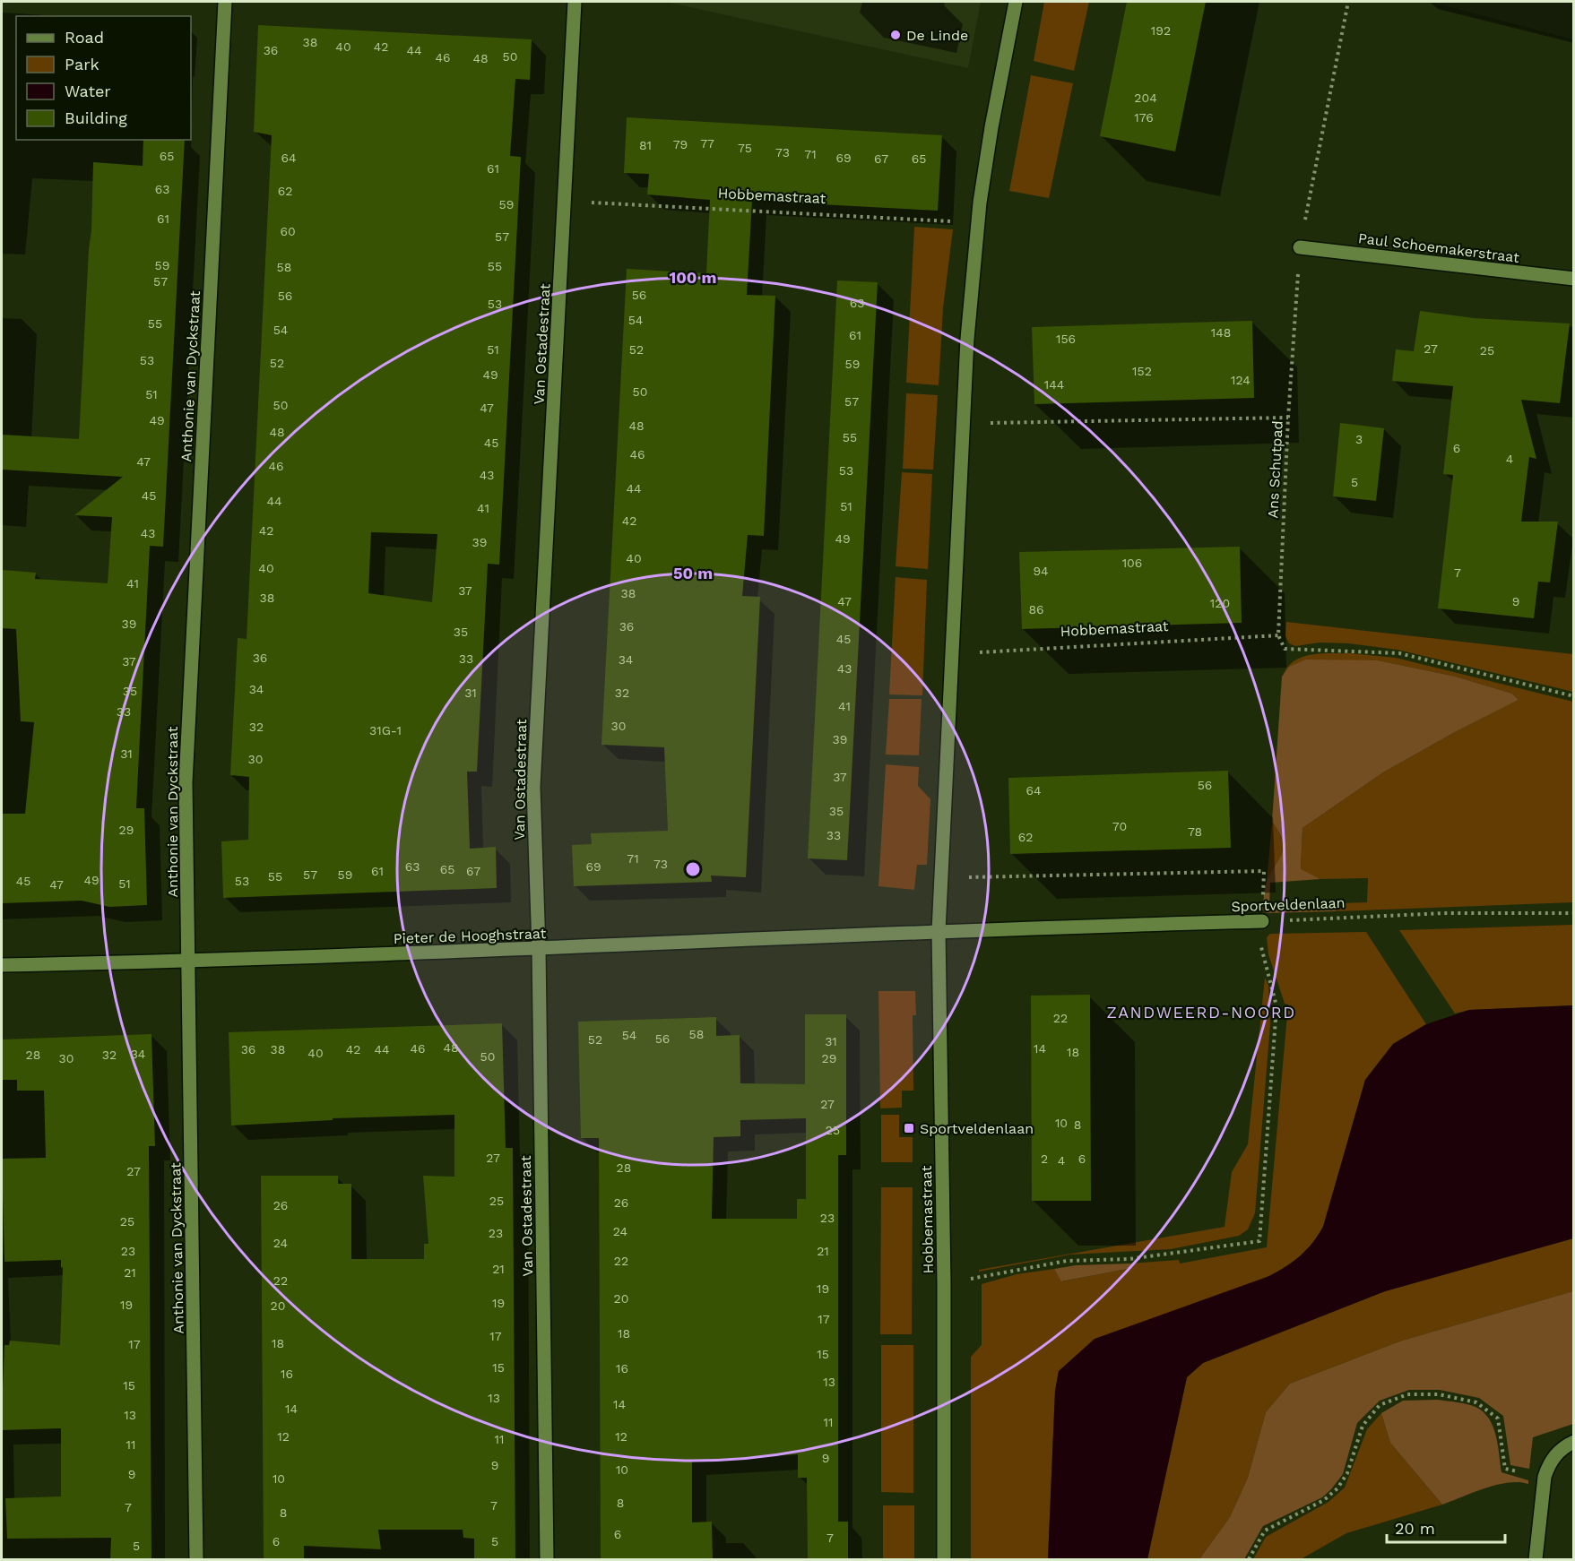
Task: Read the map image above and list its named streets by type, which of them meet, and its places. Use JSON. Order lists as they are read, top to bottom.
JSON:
{
  "streets": {
    "street": [
      "Hobbemastraat",
      "Paul Schoemakerstraat",
      "Van Ostadestraat",
      "Anthonie van Dyckstraat",
      "Sportveldenlaan",
      "Pieter de Hooghstraat"
    ],
    "path": ["Ans Schutpad"]
  },
  "crossings": [
    ["Hobbemastraat", "Van Ostadestraat"],
    ["Hobbemastraat", "Ans Schutpad"],
    ["Hobbemastraat", "Sportveldenlaan"],
    ["Hobbemastraat", "Pieter de Hooghstraat"],
    ["Paul Schoemakerstraat", "Ans Schutpad"],
    ["Van Ostadestraat", "Pieter de Hooghstraat"],
    ["Anthonie van Dyckstraat", "Pieter de Hooghstraat"],
    ["Sportveldenlaan", "Pieter de Hooghstraat"]
  ],
  "districts": ["ZANDWEERD-NOORD"],
  "places": {
    "other": ["De Linde"],
    "transit": ["Sportveldenlaan"]
  },
  "house_numbers": [
    "192",
    "38",
    "40",
    "42",
    "36",
    "44",
    "50",
    "46",
    "48",
    "204",
    "176",
    "77",
    "79",
    "81",
    "75",
    "73",
    "71",
    "65",
    "64",
    "69",
    "67",
    "65",
    "61",
    "63",
    "62",
    "59",
    "61",
    "60",
    "57",
    "59",
    "55",
    "58",
    "57",
    "56",
    "56",
    "63",
    "53",
    "54",
    "55",
    "54",
    "148",
    "61",
    "156",
    "27",
    "51",
    "52",
    "25",
    "53",
    "52",
    "59",
    "152",
    "49",
    "124",
    "144",
    "50",
    "51",
    "57",
    "50",
    "47",
    "49",
    "48",
    "48",
    "55",
    "3",
    "45",
    "6",
    "46",
    "4",
    "47",
    "46",
    "53",
    "43",
    "5",
    "44",
    "45",
    "44",
    "51",
    "41",
    "42",
    "42",
    "43",
    "49",
    "39",
    "40",
    "106",
    "40",
    "94",
    "7",
    "41",
    "37",
    "38",
    "38",
    "47",
    "9",
    "120",
    "86",
    "39",
    "36",
    "35",
    "45",
    "36",
    "33",
    "34",
    "37",
    "43",
    "34",
    "35",
    "31",
    "32",
    "41",
    "33",
    "30",
    "32",
    "31G-1",
    "39",
    "31",
    "30",
    "37",
    "56",
    "64",
    "35",
    "70",
    "29",
    "78",
    "33",
    "62",
    "71",
    "73",
    "63",
    "69",
    "65",
    "61",
    "67",
    "57",
    "59",
    "55",
    "49",
    "45",
    "53",
    "51",
    "47",
    "22",
    "58",
    "54",
    "56",
    "52",
    "31",
    "48",
    "46",
    "14",
    "36",
    "38",
    "42",
    "44",
    "18",
    "40",
    "34",
    "28",
    "32",
    "50",
    "30",
    "29",
    "27",
    "10",
    "8",
    "25",
    "27",
    "2",
    "6",
    "4",
    "28",
    "27",
    "25",
    "26",
    "26",
    "23",
    "25",
    "24",
    "23",
    "24",
    "23",
    "21",
    "22",
    "21",
    "21",
    "22",
    "19",
    "20",
    "19",
    "19",
    "20",
    "17",
    "18",
    "17",
    "18",
    "17",
    "15",
    "15",
    "16",
    "16",
    "13",
    "15",
    "13",
    "14",
    "14",
    "13",
    "11",
    "12",
    "12",
    "11",
    "11",
    "9",
    "9",
    "10",
    "9",
    "10",
    "8",
    "7",
    "7",
    "8",
    "6",
    "7",
    "6",
    "5",
    "5"
  ],
  "legend": [
    "Road",
    "Park",
    "Water",
    "Building"
  ],
  "scale_bar": "20 m",
  "rings": ["100 m", "50 m"]
}
